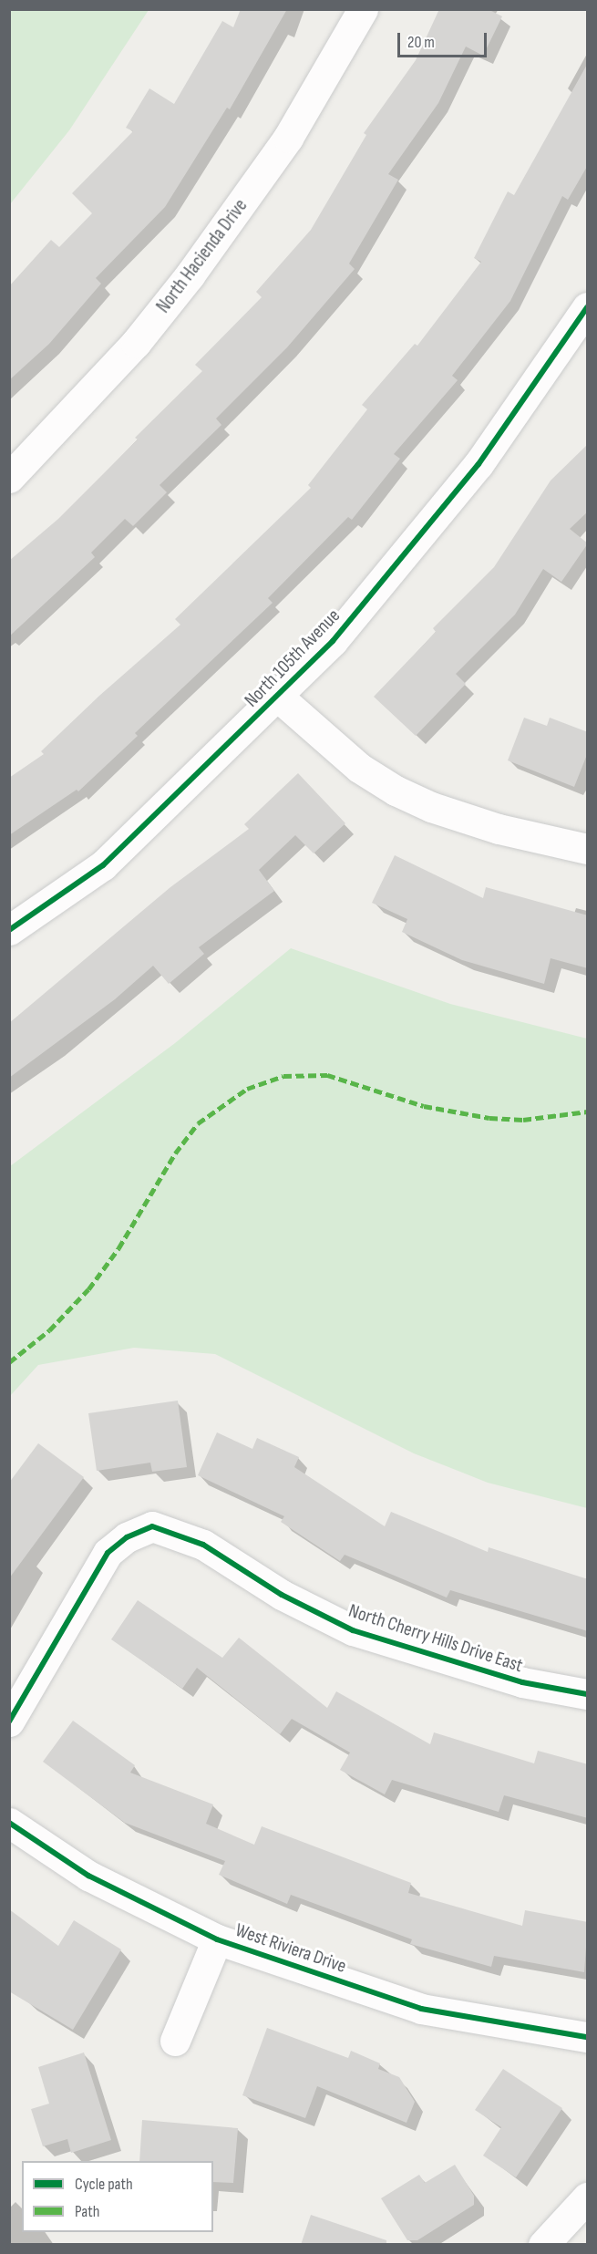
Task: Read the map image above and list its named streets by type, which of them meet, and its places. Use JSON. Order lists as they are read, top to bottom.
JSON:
{
  "streets": {
    "street": [
      "North Hacienda Drive",
      "North 105th Avenue",
      "North Cherry Hills Drive East",
      "West Riviera Drive"
    ]
  },
  "legend": ["Cycle path", "Path"],
  "scale_bar": "20 m"
}
